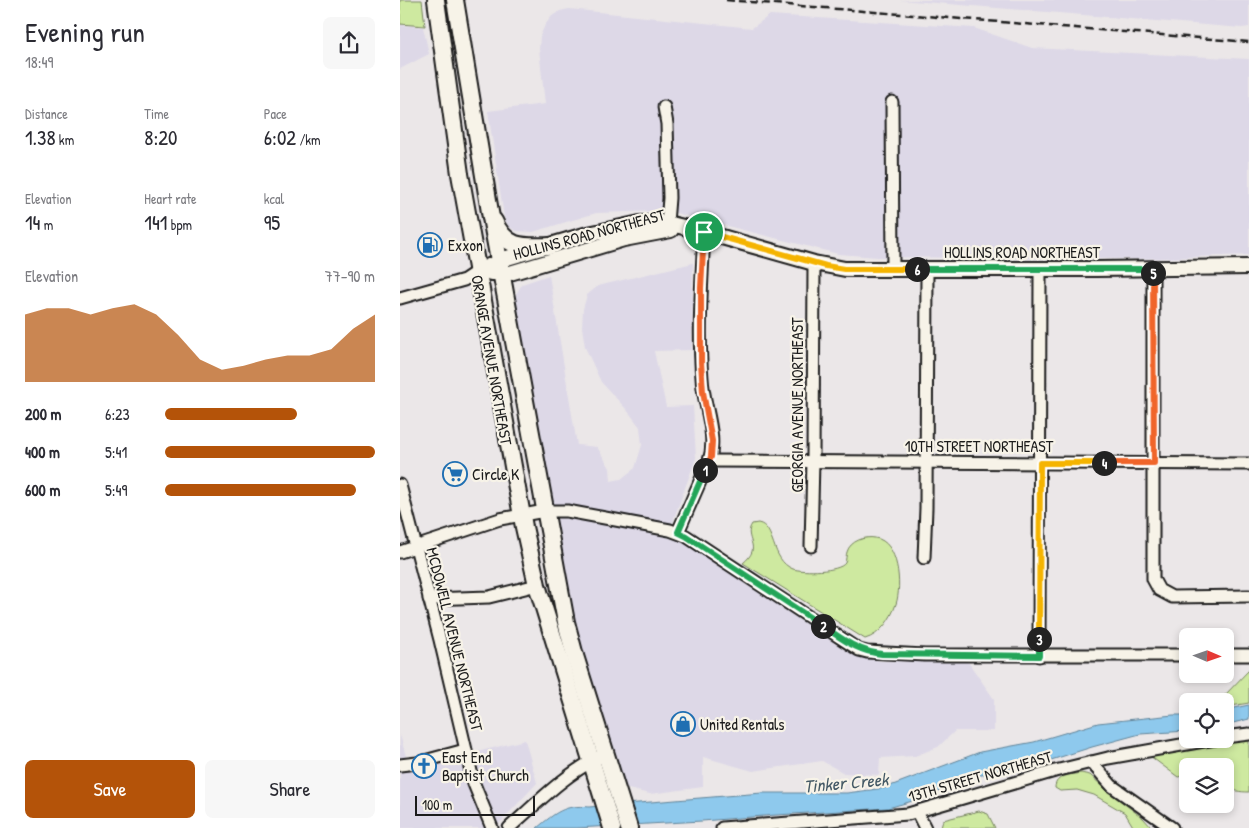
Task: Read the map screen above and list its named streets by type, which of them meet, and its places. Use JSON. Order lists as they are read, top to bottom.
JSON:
{
  "streets": {
    "highway": ["ORANGE AVENUE NORTHEAST"],
    "main road": ["HOLLINS ROAD NORTHEAST"],
    "street": [
      "GEORGIA AVENUE NORTHEAST",
      "10TH STREET NORTHEAST",
      "MCDOWELL AVENUE NORTHEAST",
      "13TH STREET NORTHEAST"
    ]
  },
  "crossings": [
    ["HOLLINS ROAD NORTHEAST", "ORANGE AVENUE NORTHEAST"],
    ["HOLLINS ROAD NORTHEAST", "GEORGIA AVENUE NORTHEAST"],
    ["GEORGIA AVENUE NORTHEAST", "10TH STREET NORTHEAST"]
  ],
  "water": ["Tinker Creek"],
  "places": {
    "fuel station": ["Exxon"],
    "supermarket": ["Circle K"],
    "shop": ["United Rentals"],
    "church": ["East End Baptist Church"]
  },
  "scale_bar": "100 m",
  "north": "right",
  "page": {
    "heading": ["Evening run", "18:49"],
    "stats": [
      ["Distance", "1.38 km"],
      ["Time", "8:20"],
      ["Pace", "6:02 /km"],
      ["Elevation", "14 m"],
      ["Heart rate", "141 bpm"],
      ["kcal", "95"]
    ],
    "chart": ["Elevation", "77–90 m"],
    "pins": [
      "6",
      "5",
      "4",
      "1",
      "2",
      "3"
    ],
    "list": [
      {
        "name": "200 m",
        "note": "6:23"
      },
      {
        "name": "400 m",
        "note": "5:41"
      },
      {
        "name": "600 m",
        "note": "5:49"
      }
    ],
    "buttons": ["Save", "Share"],
    "scale": "100 m"
  }
}
